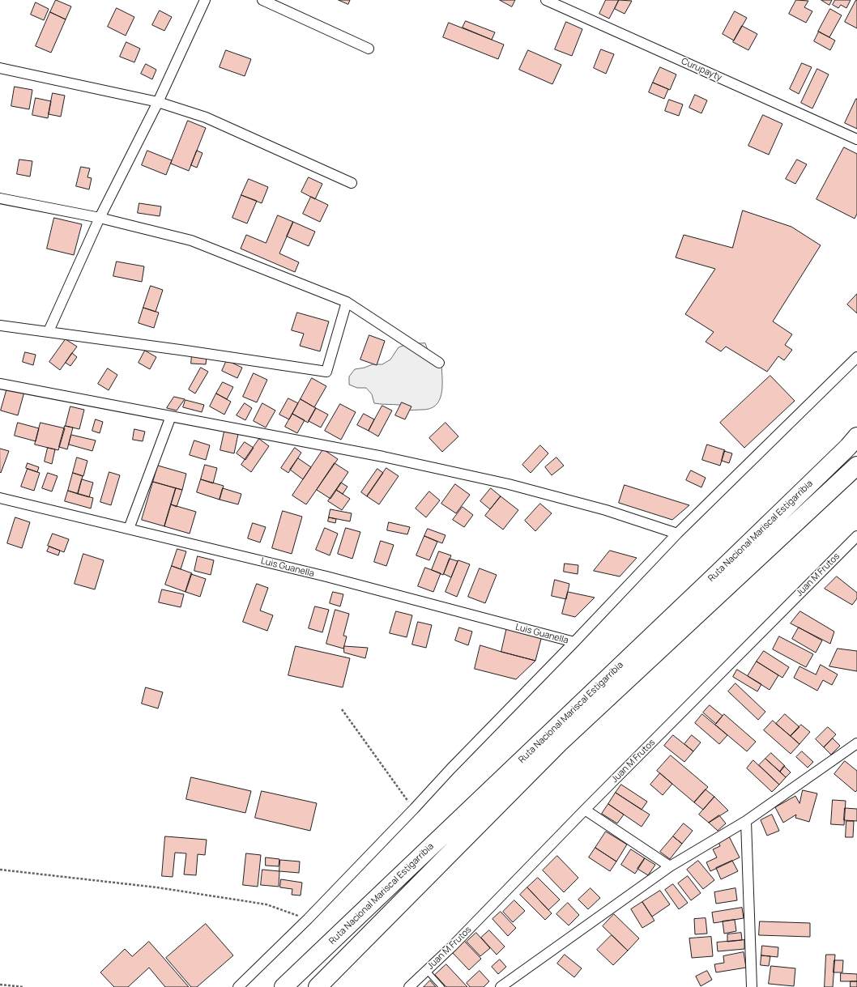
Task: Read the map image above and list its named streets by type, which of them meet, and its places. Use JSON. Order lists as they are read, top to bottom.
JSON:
{
  "streets": {
    "highway": ["Ruta Nacional Mariscal Estigarribia"],
    "street": ["Curupayty", "Luis Guanella", "Juan M Frutos"]
  }
}
